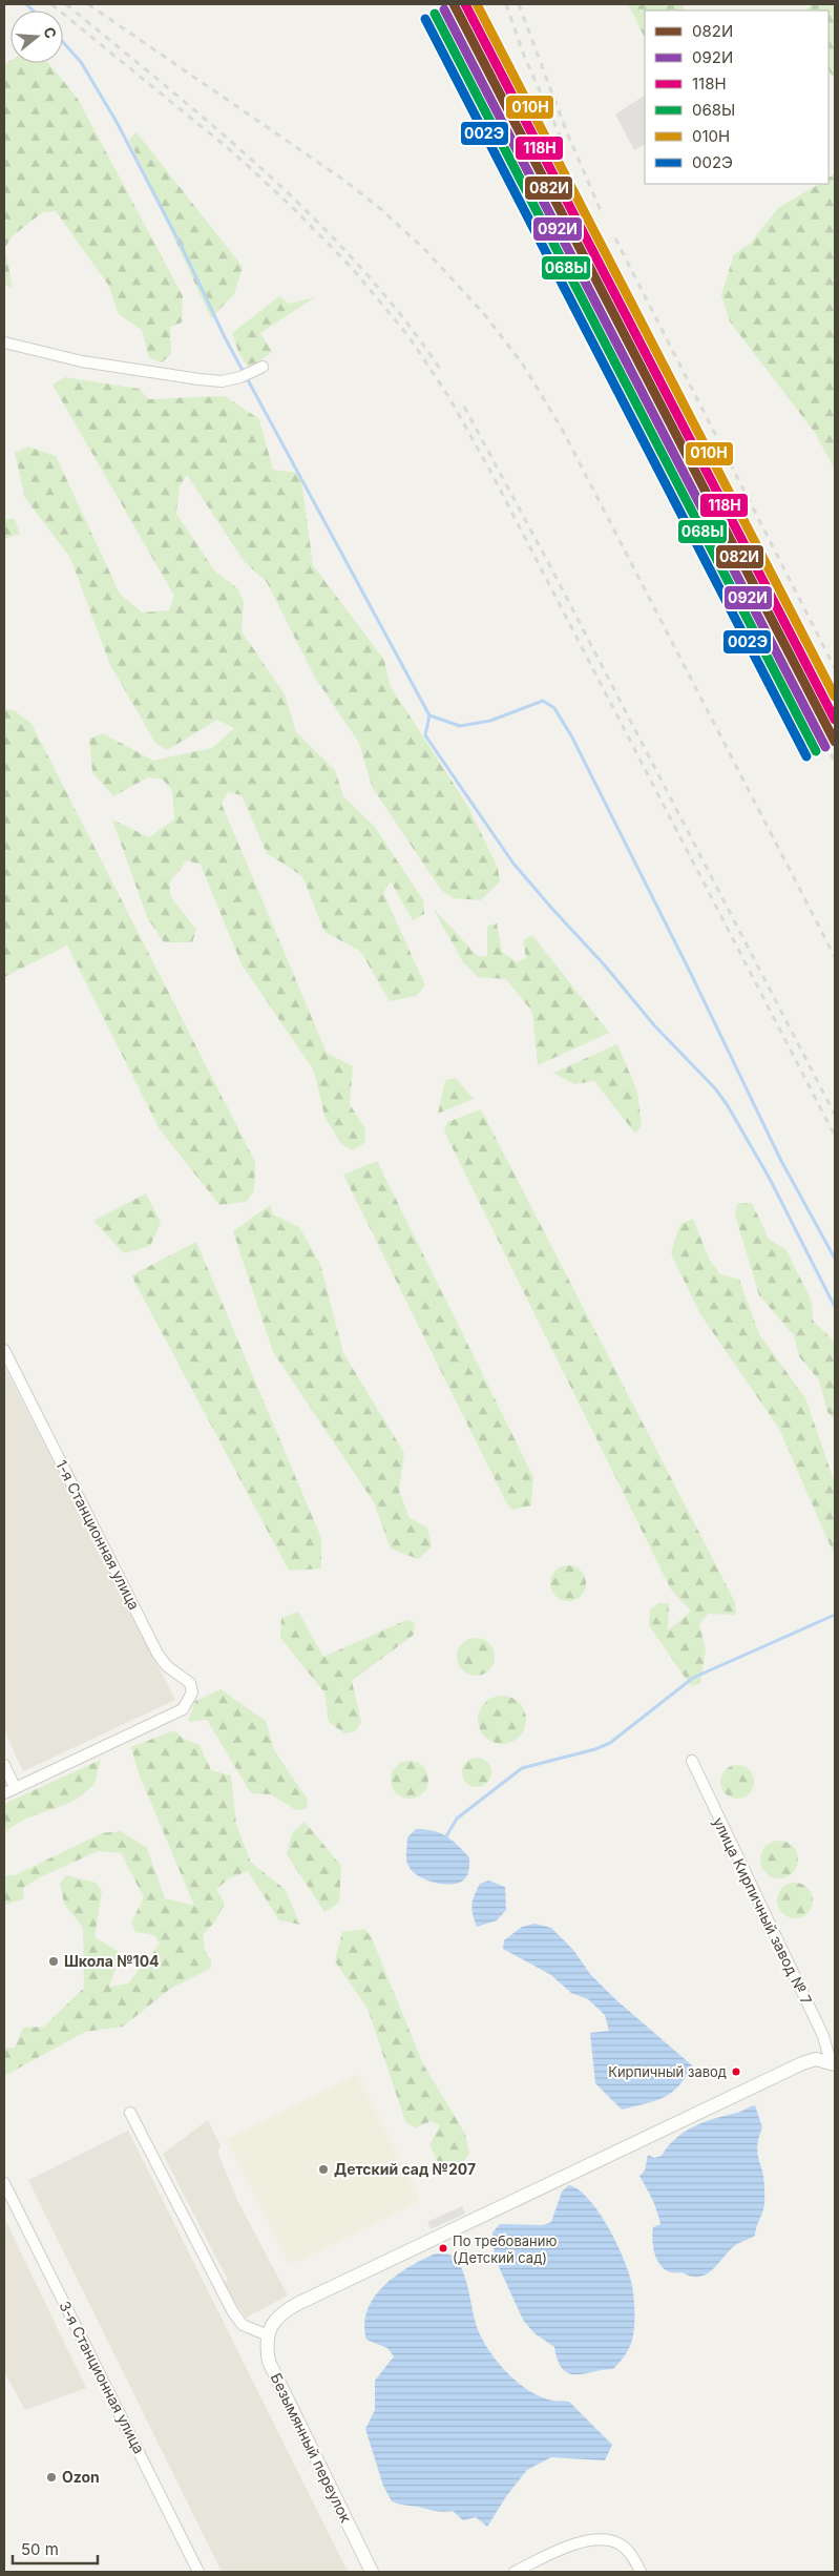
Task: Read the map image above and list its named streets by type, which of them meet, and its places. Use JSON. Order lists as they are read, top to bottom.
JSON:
{
  "streets": {
    "street": [
      "1-я Станционная улица",
      "улица Кирпичный завод № 7",
      "3-я Станционная улица",
      "Безымянный переулок"
    ]
  },
  "places": [
    "Школа №104",
    "Кирпичный завод",
    "Детский сад №207",
    "По требованию (Детский сад)",
    "Ozon"
  ],
  "lines": [
    "transit line 082И",
    "transit line 118Н",
    "transit line 010Н",
    "transit line 092И",
    "transit line 068Ы",
    "transit line 002Э"
  ],
  "legend": [
    "082И",
    "092И",
    "118Н",
    "068Ы",
    "010Н",
    "002Э"
  ],
  "scale_bar": "50 m",
  "north": "right"
}
